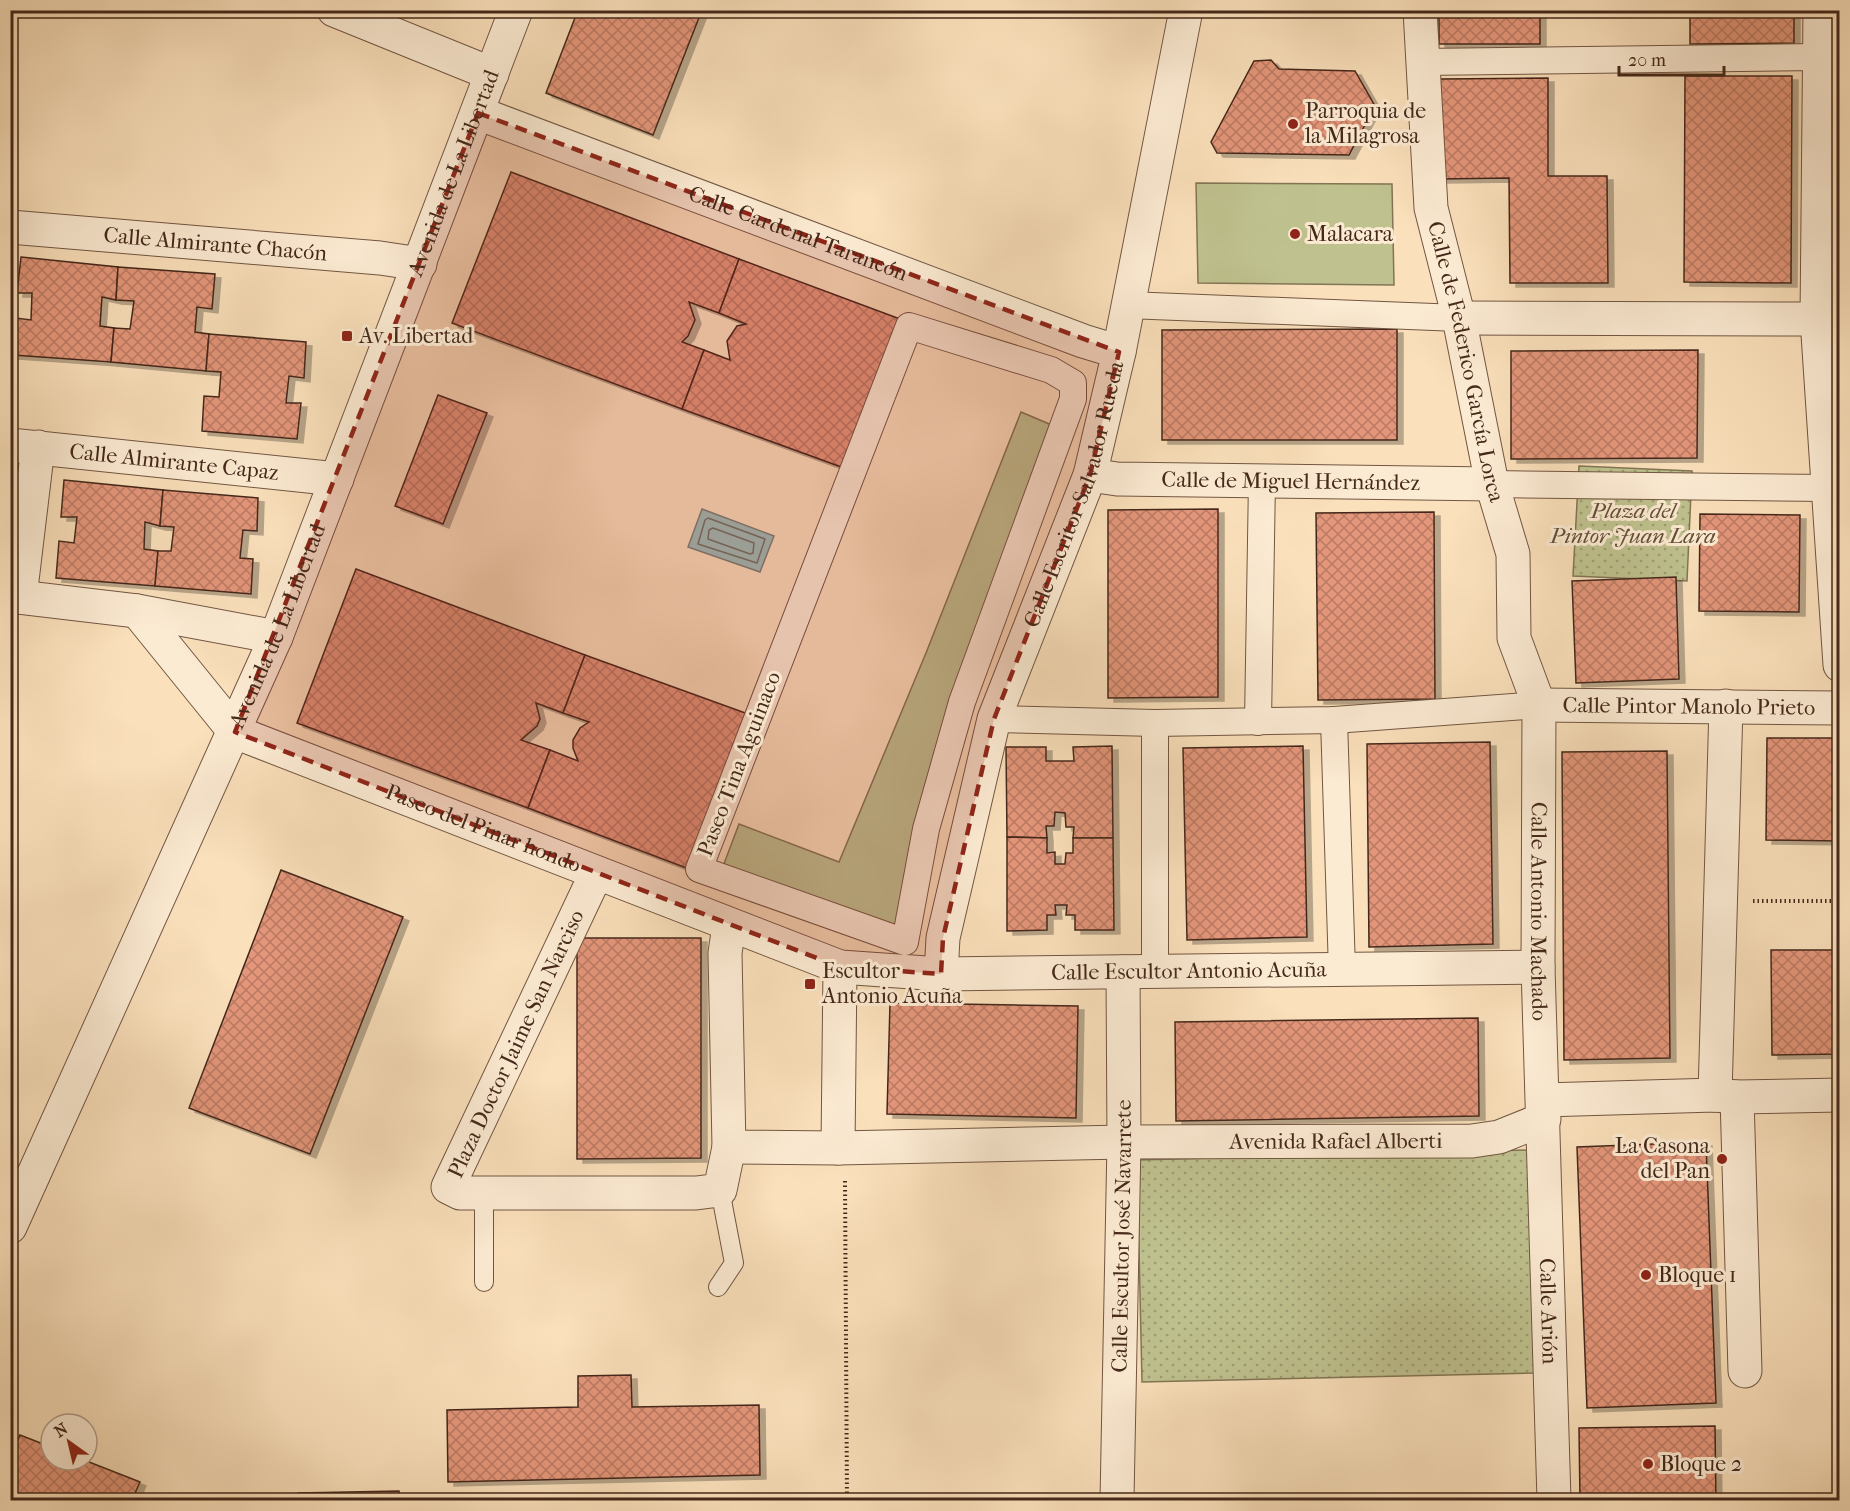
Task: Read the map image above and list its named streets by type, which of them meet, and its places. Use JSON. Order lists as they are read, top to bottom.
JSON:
{
  "streets": {
    "street": [
      "Avenida de La Libertad",
      "Calle Cardenal Tarancón",
      "Calle Almirante Chacón",
      "Calle de Federico García Lorca",
      "Calle Almirante Capaz",
      "Calle de Miguel Hernández",
      "Calle Escritor Salvador Rueda",
      "Calle Pintor Manolo Prieto",
      "Paseo Tina Aguinaco",
      "Paseo del Pinar hondo",
      "Calle Antonio Machado",
      "Calle Escultor Antonio Acuña",
      "Plaza Doctor Jaime San Narciso",
      "Avenida Rafael Alberti",
      "Calle Escultor José Navarrete",
      "Calle Arión"
    ]
  },
  "crossings": [
    ["Avenida de La Libertad", "Calle Cardenal Tarancón"],
    ["Avenida de La Libertad", "Calle Almirante Chacón"],
    ["Avenida de La Libertad", "Calle Almirante Capaz"],
    ["Avenida de La Libertad", "Paseo del Pinar hondo"],
    ["Calle Cardenal Tarancón", "Calle Escritor Salvador Rueda"],
    ["Calle de Federico García Lorca", "Calle de Miguel Hernández"],
    ["Calle de Federico García Lorca", "Calle Pintor Manolo Prieto"],
    ["Calle de Federico García Lorca", "Calle Antonio Machado"],
    ["Calle de Miguel Hernández", "Calle Escritor Salvador Rueda"],
    ["Calle Escritor Salvador Rueda", "Calle Escultor Antonio Acuña"],
    ["Calle Pintor Manolo Prieto", "Calle Antonio Machado"],
    ["Paseo del Pinar hondo", "Calle Escultor Antonio Acuña"],
    ["Paseo del Pinar hondo", "Plaza Doctor Jaime San Narciso"],
    ["Calle Antonio Machado", "Calle Escultor Antonio Acuña"],
    ["Calle Antonio Machado", "Avenida Rafael Alberti"],
    ["Calle Antonio Machado", "Calle Arión"],
    ["Calle Escultor Antonio Acuña", "Calle Escultor José Navarrete"],
    ["Avenida Rafael Alberti", "Calle Escultor José Navarrete"],
    ["Avenida Rafael Alberti", "Calle Arión"]
  ],
  "parks": ["Plaza del Pintor Juan Lara"],
  "places": {
    "other": [
      "Parroquia de la Milagrosa",
      "Malacara",
      "La Casona del Pan",
      "Bloque 1",
      "Bloque 2"
    ],
    "transit": ["Av. Libertad", "Escultor Antonio Acuña"]
  },
  "scale_bar": "20 m",
  "north": "top left"
}
